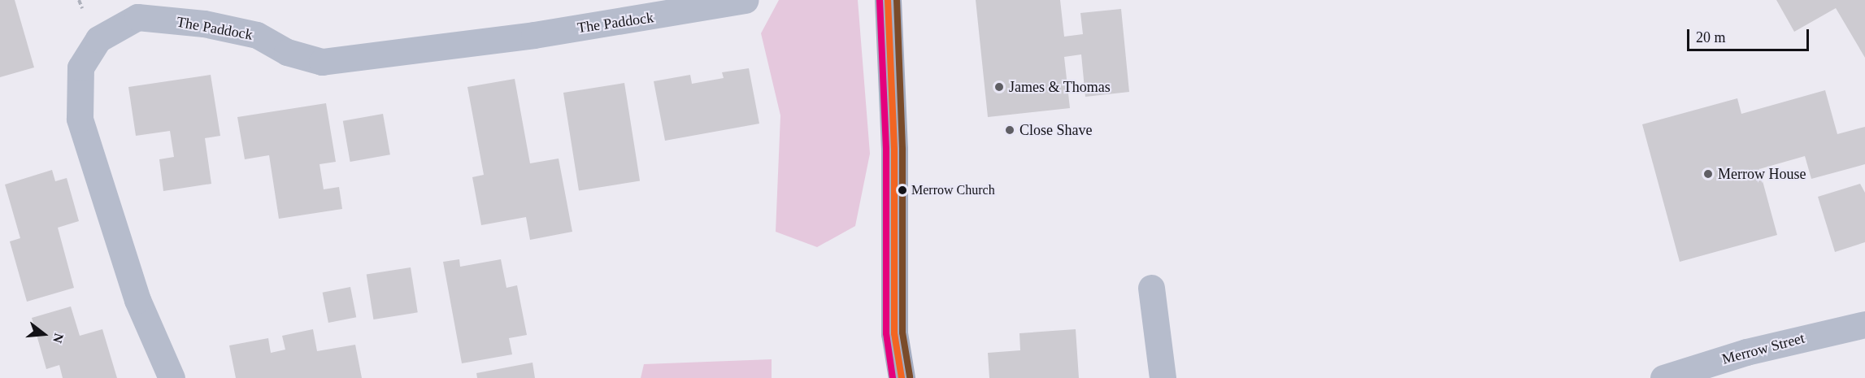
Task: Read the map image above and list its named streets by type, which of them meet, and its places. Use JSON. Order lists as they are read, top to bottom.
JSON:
{
  "streets": {
    "street": ["The Paddock", "Merrow Street"]
  },
  "places": [
    "James & Thomas",
    "Close Shave",
    "Merrow House",
    "Merrow Church"
  ],
  "scale_bar": "20 m",
  "north": "right"
}
